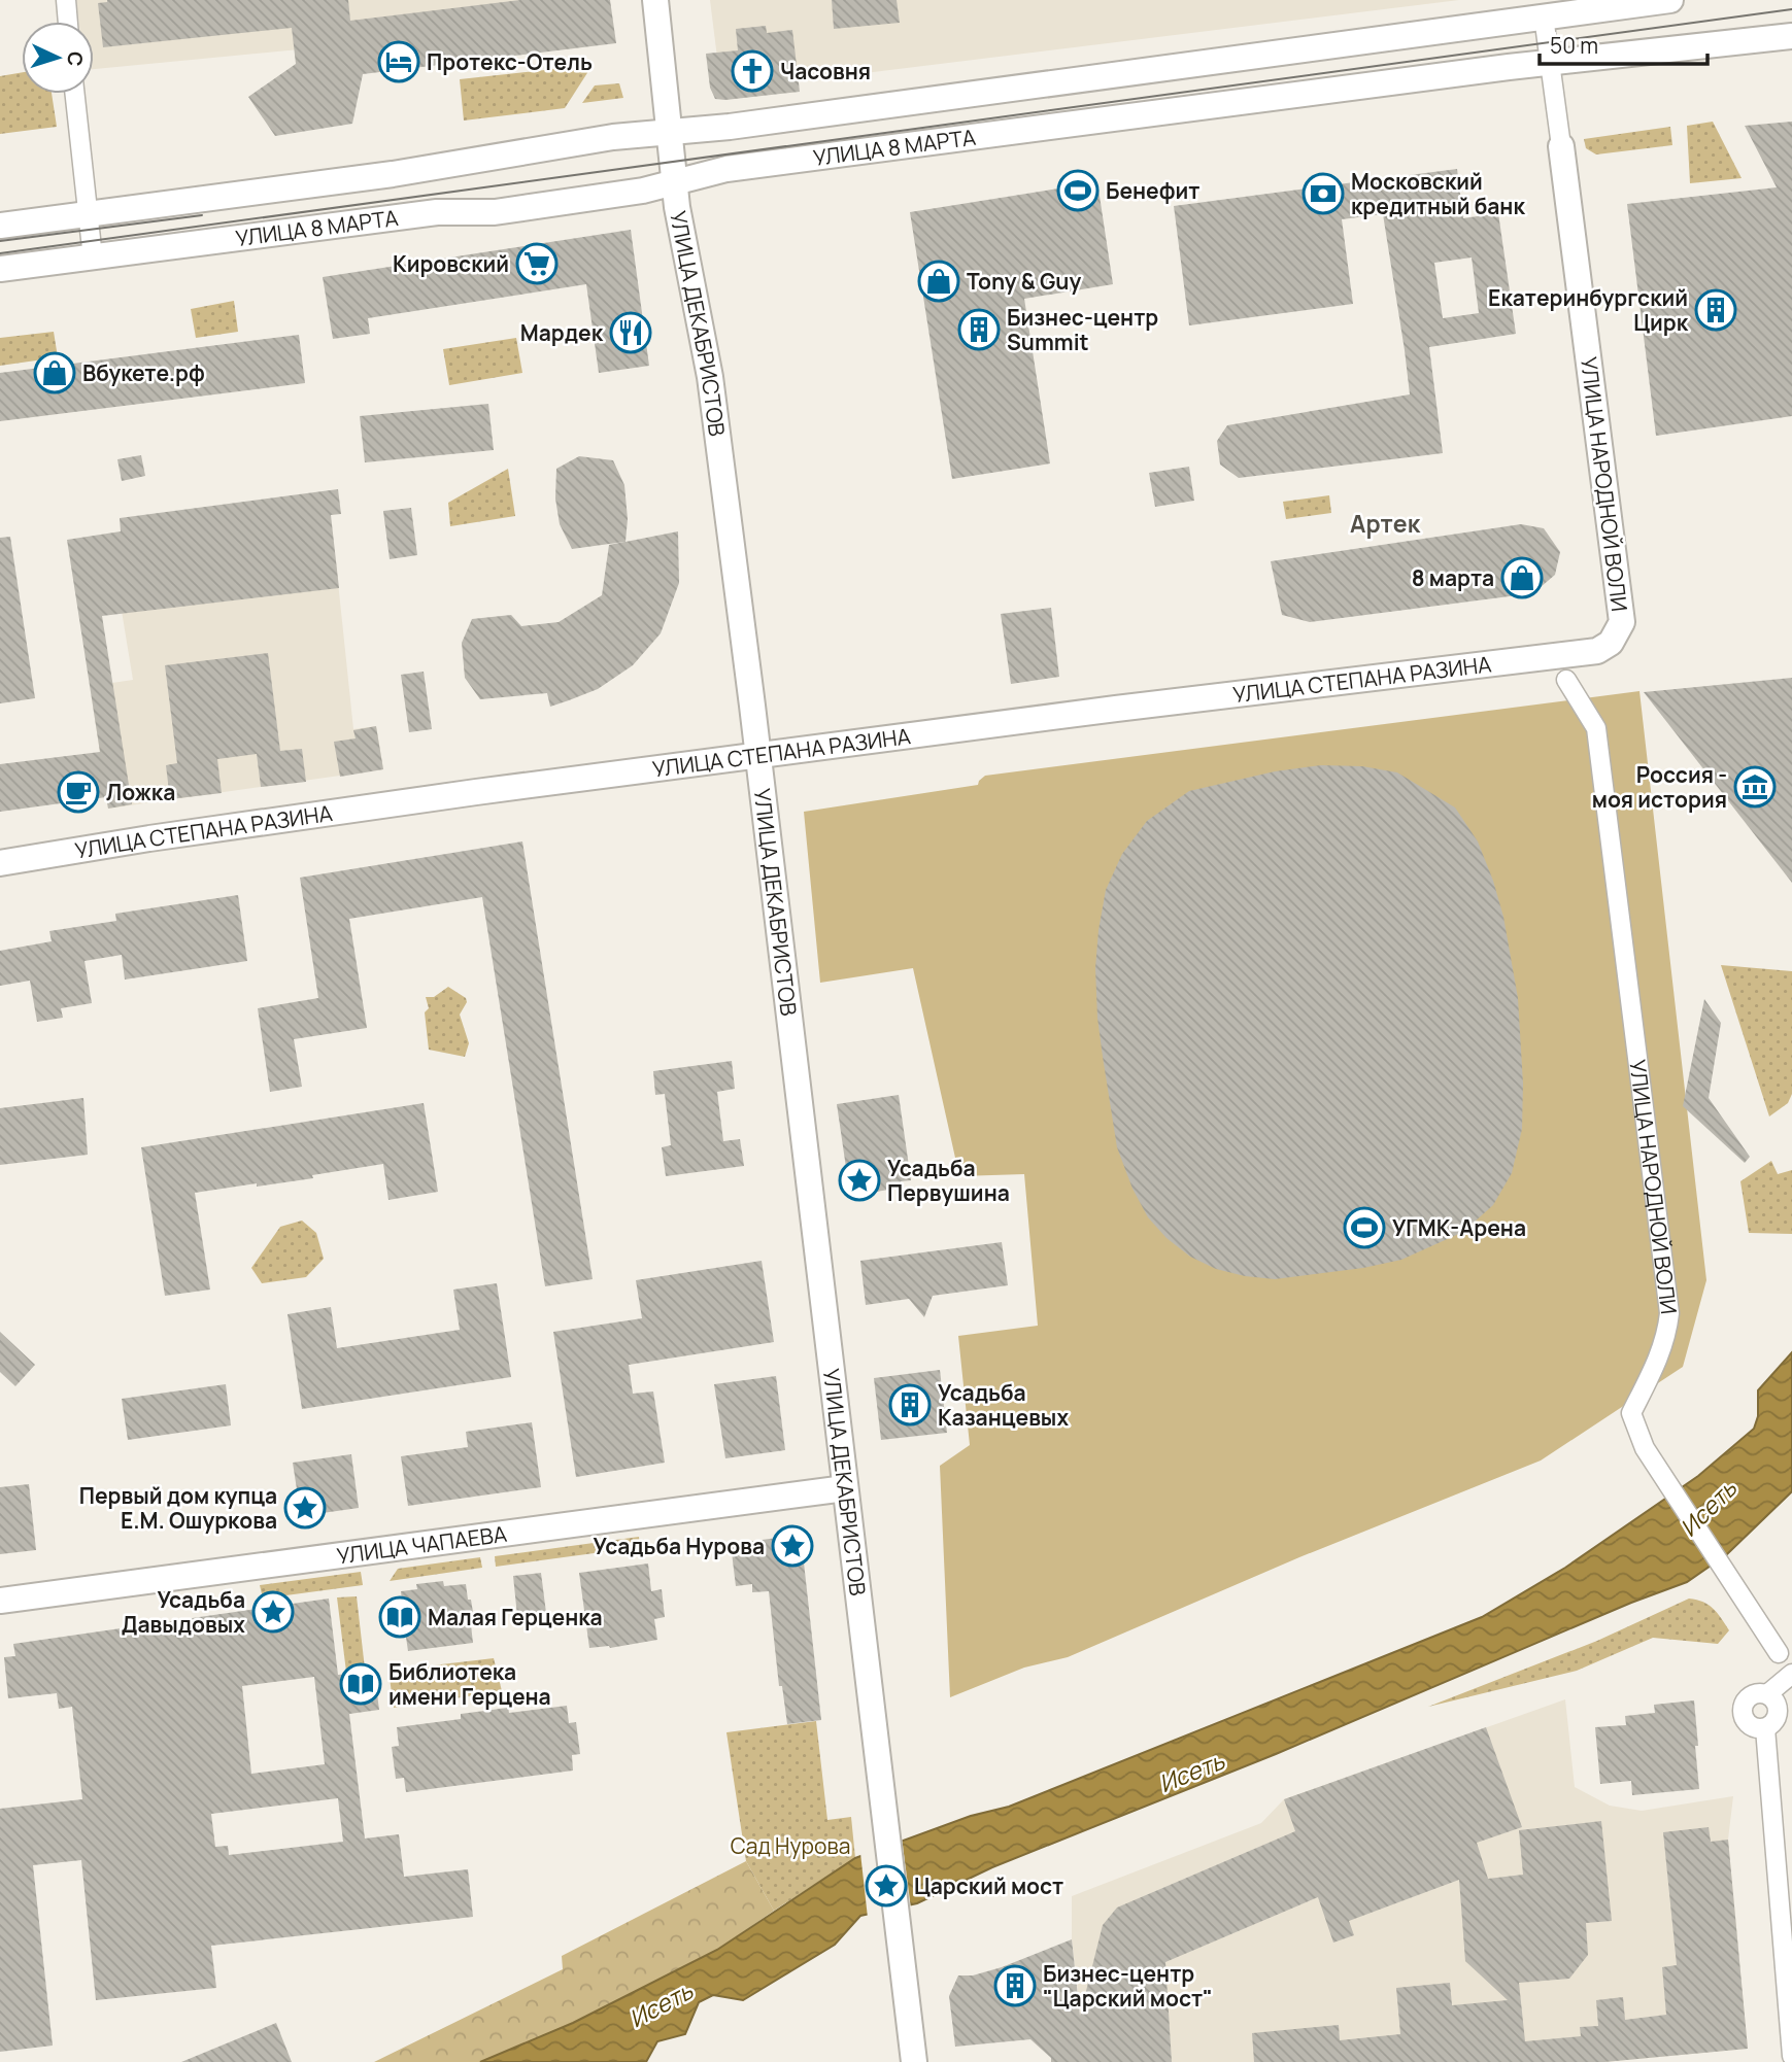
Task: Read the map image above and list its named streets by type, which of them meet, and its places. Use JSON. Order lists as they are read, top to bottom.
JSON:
{
  "streets": {
    "main road": [
      "УЛИЦА 8 МАРТА",
      "УЛИЦА ДЕКАБРИСТОВ",
      "УЛИЦА НАРОДНОЙ ВОЛИ",
      "УЛИЦА СТЕПАНА РАЗИНА",
      "УЛИЦА ЧАПАЕВА"
    ]
  },
  "crossings": [
    ["УЛИЦА 8 МАРТА", "УЛИЦА ДЕКАБРИСТОВ"],
    ["УЛИЦА 8 МАРТА", "УЛИЦА НАРОДНОЙ ВОЛИ"],
    ["УЛИЦА ДЕКАБРИСТОВ", "УЛИЦА СТЕПАНА РАЗИНА"],
    ["УЛИЦА ДЕКАБРИСТОВ", "УЛИЦА ЧАПАЕВА"],
    ["УЛИЦА НАРОДНОЙ ВОЛИ", "УЛИЦА СТЕПАНА РАЗИНА"]
  ],
  "districts": ["Артек"],
  "water": ["Исеть"],
  "parks": ["Сад Нурова"],
  "places": {
    "hotel": ["Протекс-Отель"],
    "church": ["Часовня"],
    "sports": ["Бенефит", "УГМК-Арена"],
    "bank": ["Московский кредитный банк"],
    "supermarket": ["Кировский"],
    "shop": ["Tony & Guy", "Вбукете.рф", "8 марта"],
    "building": [
      "Екатеринбургский Цирк",
      "Бизнес-центр Summit",
      "Усадьба Казанцевых",
      "Бизнес-центр \"Царский мост\""
    ],
    "restaurant": ["Мардек"],
    "museum": ["Россия - моя история"],
    "cafe": ["Ложка"],
    "place": [
      "Усадьба Первушина",
      "Первый дом купца Е.М. Ошуркова",
      "Усадьба Нурова",
      "Усадьба Давыдовых",
      "Царский мост"
    ],
    "library": ["Малая Герценка", "Библиотека имени Герцена"]
  },
  "scale_bar": "50 m",
  "north": "right"
}
